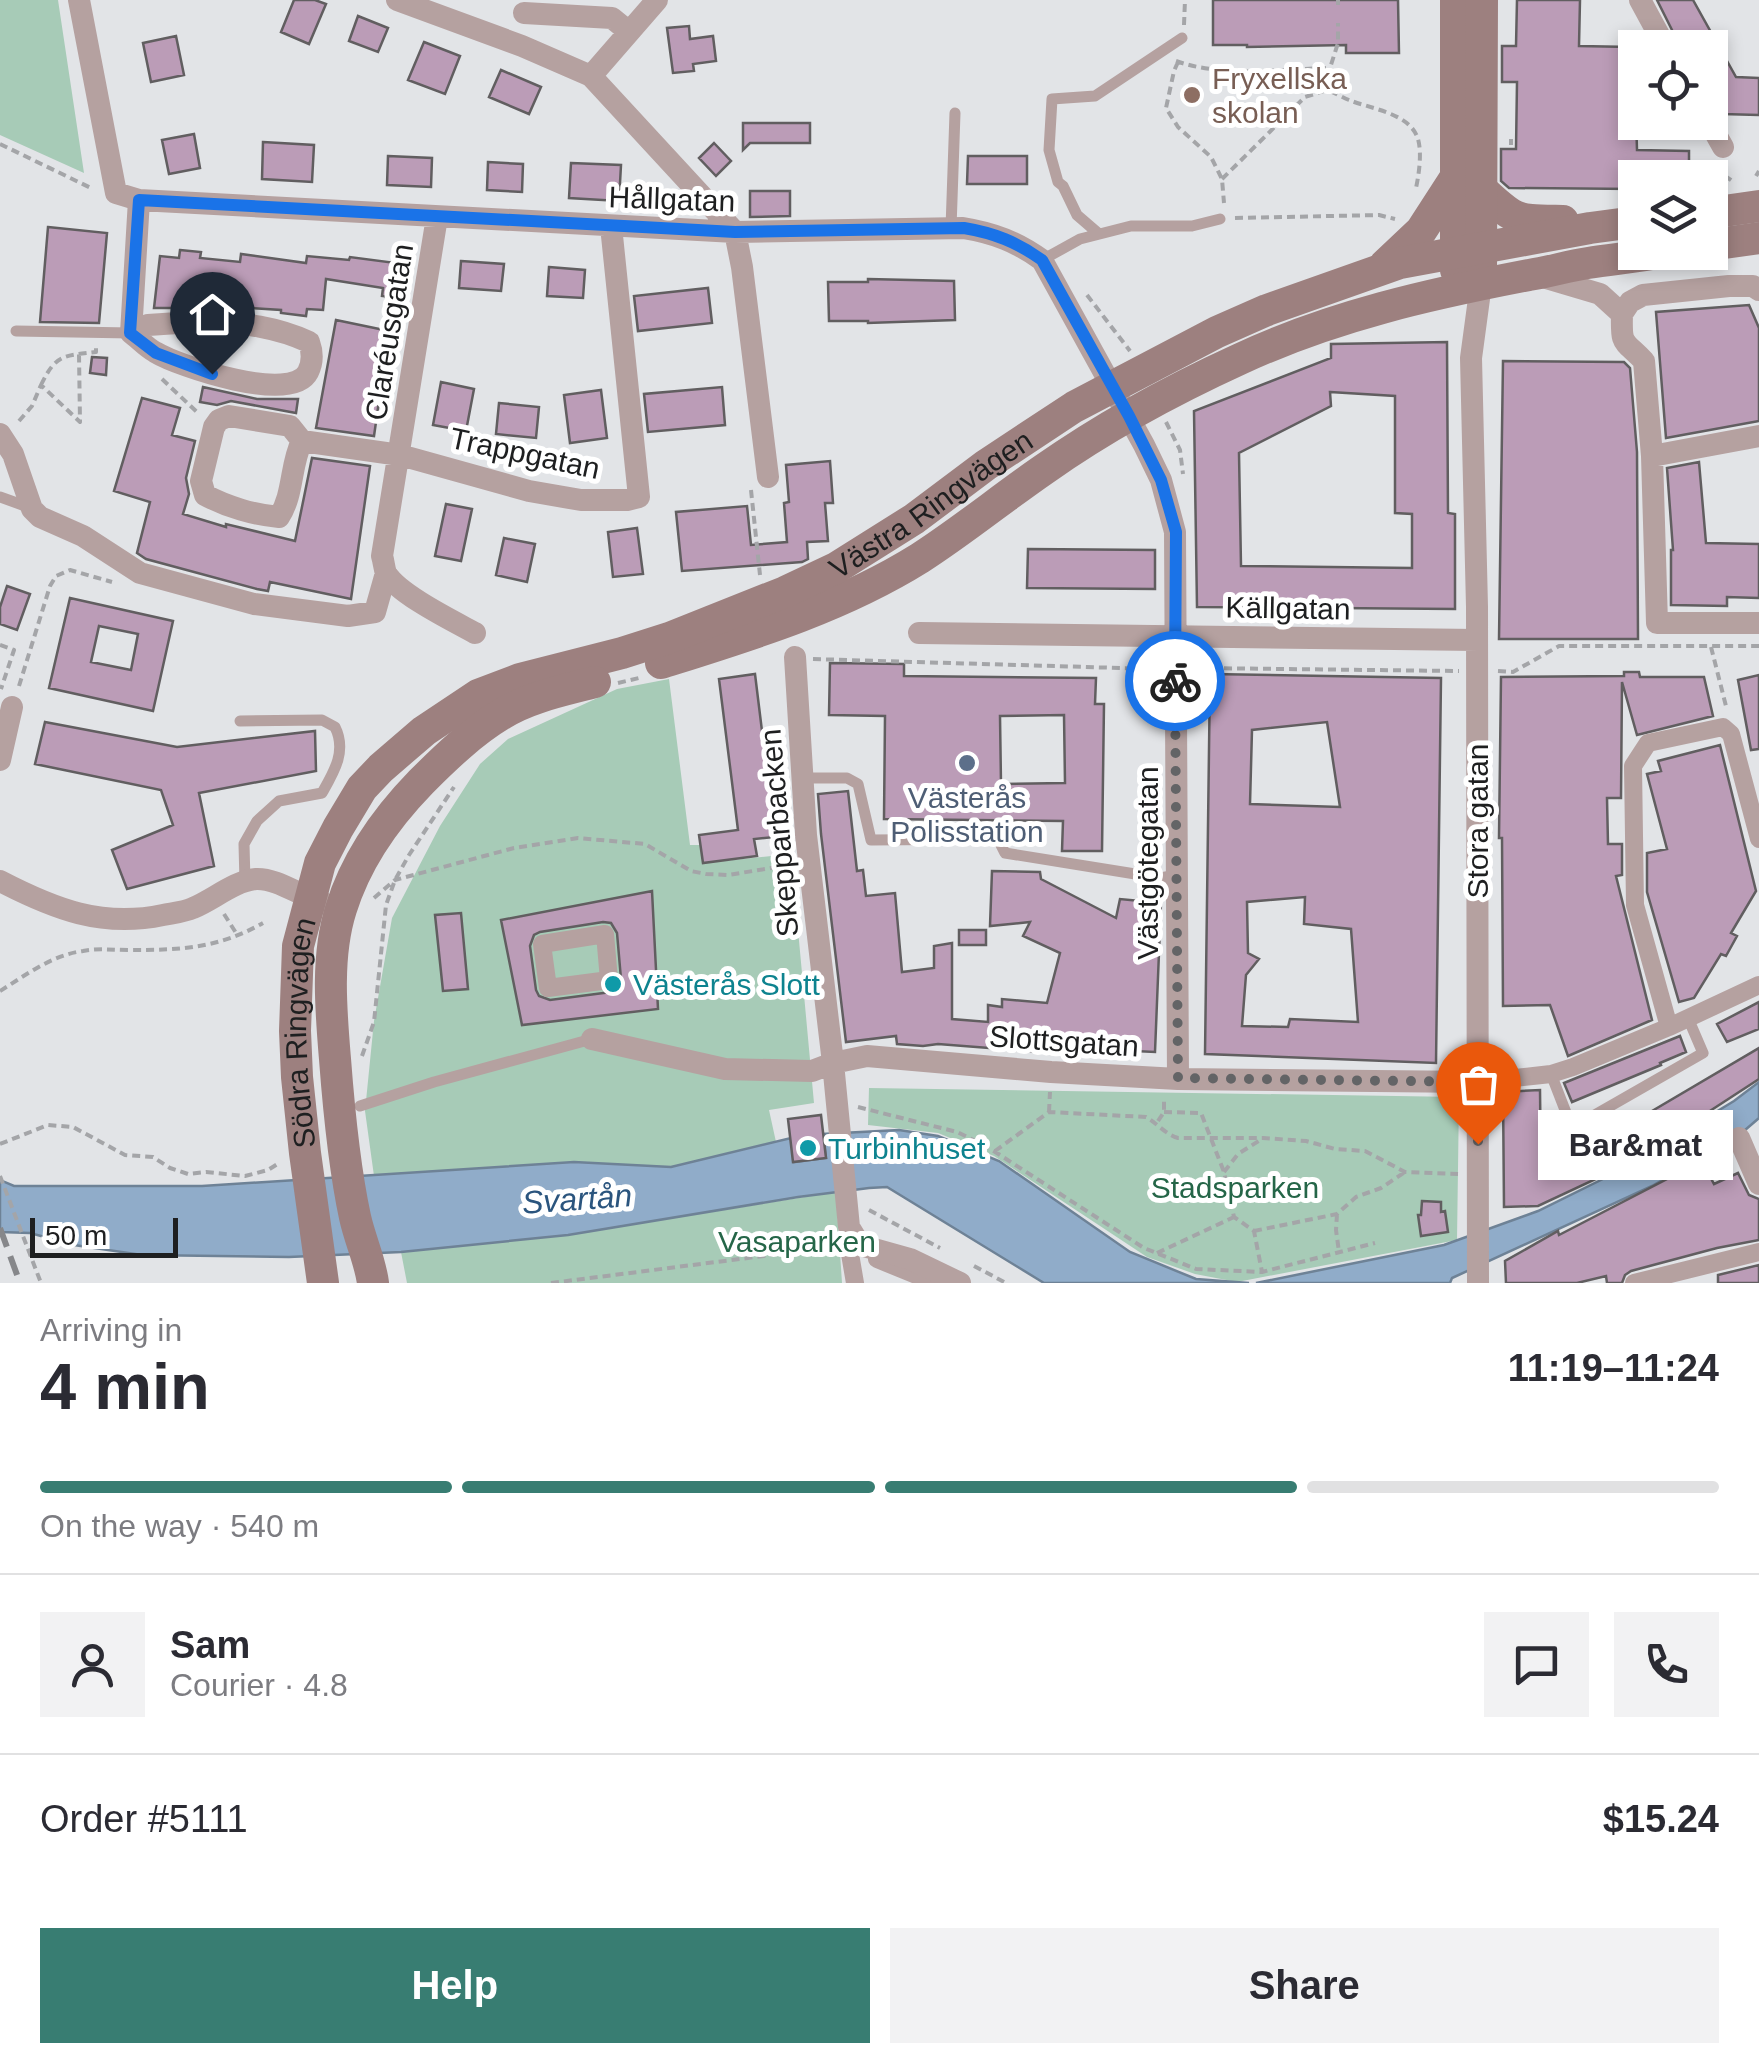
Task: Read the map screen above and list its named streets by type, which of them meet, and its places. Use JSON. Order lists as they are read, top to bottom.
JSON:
{
  "streets": {
    "main road": ["Västra Ringvägen", "Stora gatan", "Södra Ringvägen"],
    "street": [
      "Hållgatan",
      "Claréusgatan",
      "Trappgatan",
      "Källgatan",
      "Skepparbacken",
      "Västgötegatan",
      "Slottsgatan"
    ]
  },
  "crossings": [
    ["Hållgatan", "Claréusgatan"],
    ["Hållgatan", "Trappgatan"],
    ["Claréusgatan", "Trappgatan"],
    ["Västra Ringvägen", "Stora gatan"],
    ["Västra Ringvägen", "Västgötegatan"],
    ["Västra Ringvägen", "Södra Ringvägen"],
    ["Källgatan", "Stora gatan"],
    ["Källgatan", "Västgötegatan"],
    ["Stora gatan", "Slottsgatan"],
    ["Skepparbacken", "Slottsgatan"],
    ["Västgötegatan", "Slottsgatan"]
  ],
  "water": ["Svartån"],
  "parks": ["Stadsparken", "Vasaparken"],
  "places": [
    "Fryxellska skolan",
    "Västerås Polisstation",
    "Västerås Slott",
    "Bar&mat",
    "Turbinhuset"
  ],
  "scale_bar": "50 m",
  "page": {
    "bubble": "Bar&mat",
    "scale": "50 m",
    "heading": ["4 min", "Arriving in", "11:19–11:24"],
    "panel": [
      "Sam",
      "Courier · 4.8",
      "Order #5111",
      "$15.24"
    ],
    "bar": "On the way · 540 m",
    "buttons": ["Help", "Share"]
  }
}
